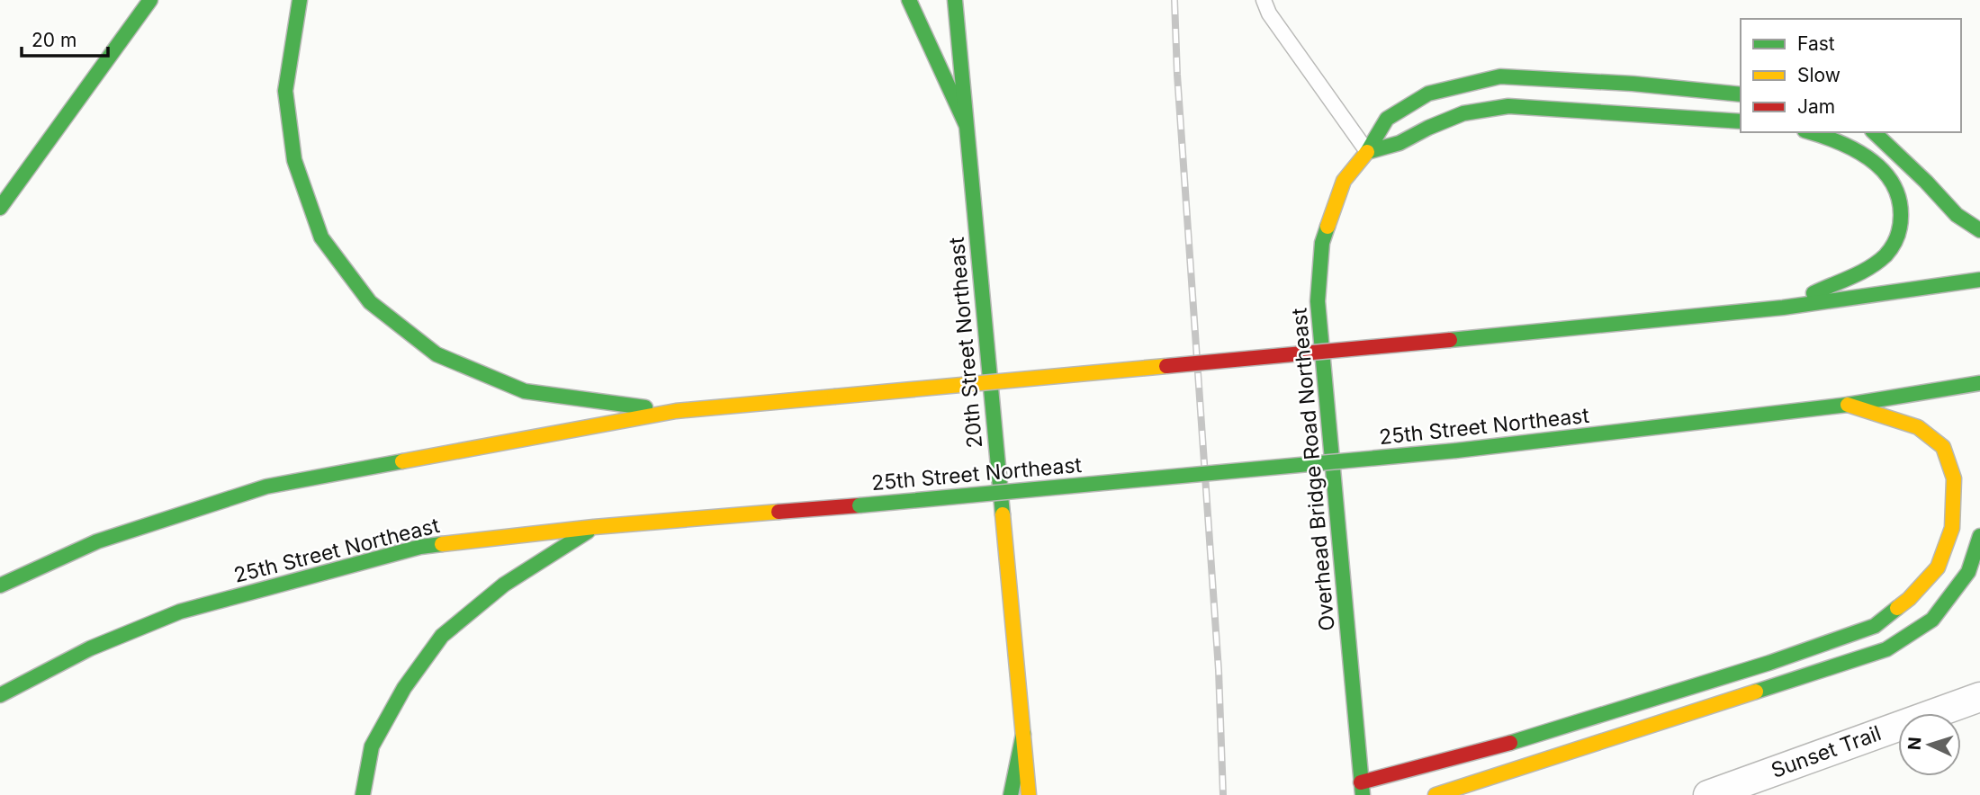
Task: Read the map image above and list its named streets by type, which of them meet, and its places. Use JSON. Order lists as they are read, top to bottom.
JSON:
{
  "streets": {
    "main road": ["20th Street Northeast", "25th Street Northeast", "Overhead Bridge Road Northeast"],
    "street": ["Sunset Trail"]
  },
  "legend": ["Fast", "Slow", "Jam"],
  "scale_bar": "20 m",
  "north": "left"
}
